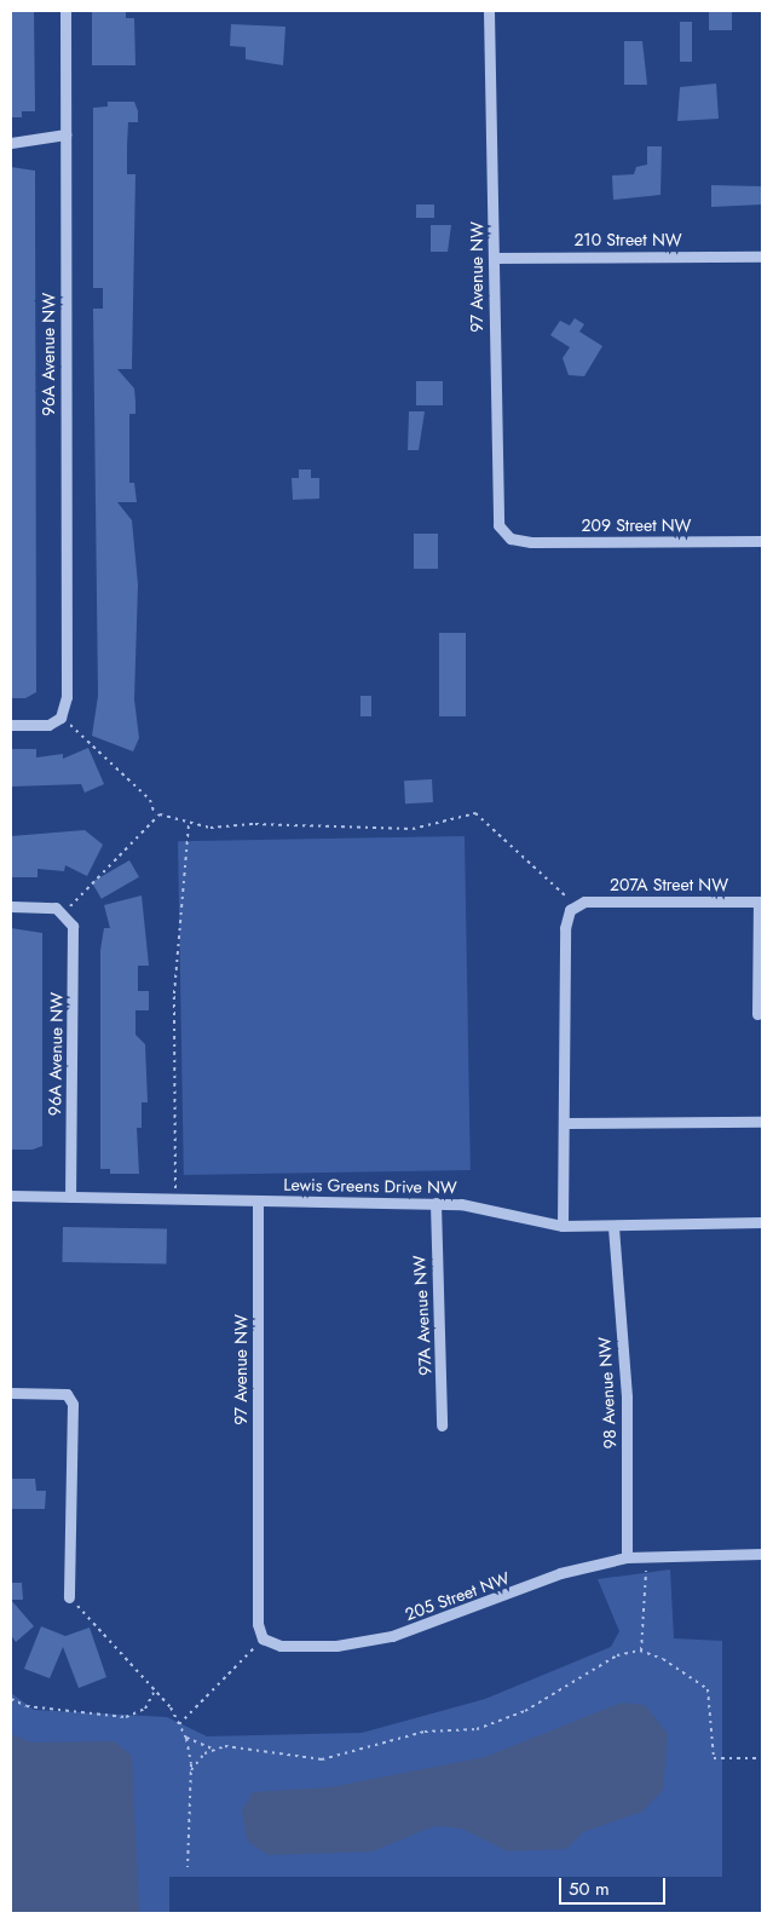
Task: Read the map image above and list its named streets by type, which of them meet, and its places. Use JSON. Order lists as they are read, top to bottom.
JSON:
{
  "streets": {
    "street": [
      "210 Street NW",
      "97 Avenue NW",
      "96A Avenue NW",
      "209 Street NW",
      "207A Street NW",
      "Lewis Greens Drive NW",
      "97A Avenue NW",
      "98 Avenue NW",
      "205 Street NW"
    ]
  },
  "crossings": [
    ["210 Street NW", "97 Avenue NW"],
    ["97 Avenue NW", "209 Street NW"],
    ["97 Avenue NW", "Lewis Greens Drive NW"],
    ["97 Avenue NW", "205 Street NW"],
    ["96A Avenue NW", "Lewis Greens Drive NW"],
    ["Lewis Greens Drive NW", "97A Avenue NW"],
    ["Lewis Greens Drive NW", "98 Avenue NW"],
    ["98 Avenue NW", "205 Street NW"]
  ],
  "scale_bar": "50 m"
}
